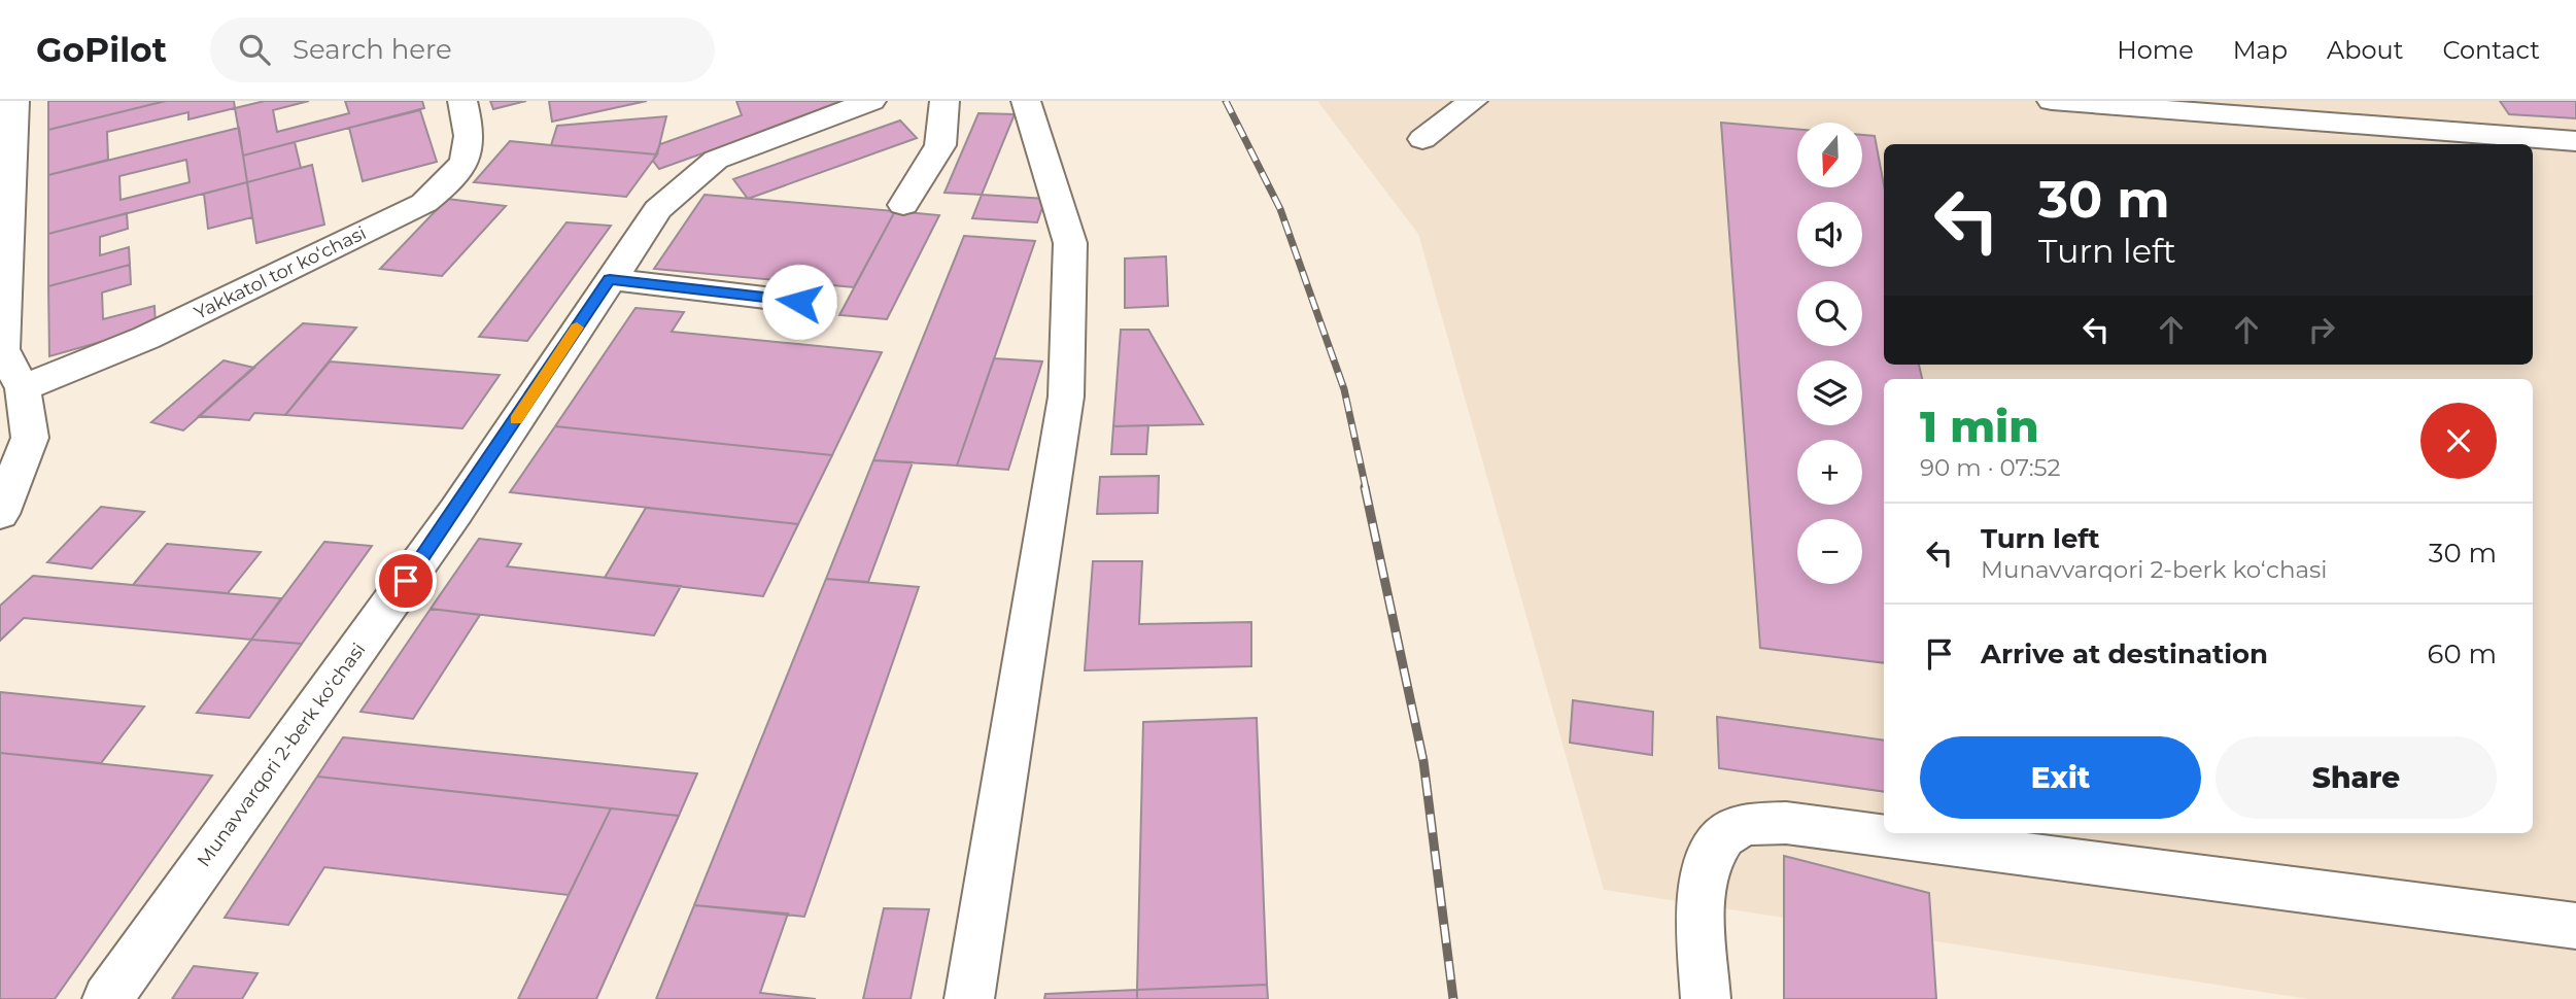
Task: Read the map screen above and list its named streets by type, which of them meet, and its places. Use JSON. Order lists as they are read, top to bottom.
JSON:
{
  "streets": {
    "street": ["Yakkatol tor koʻchasi", "Munavvarqori 2-berk koʻchasi"]
  },
  "north": "bottom",
  "page": {
    "header": "GoPilot",
    "search": "Search here",
    "nav": [
      "Home",
      "Map",
      "About",
      "Contact"
    ],
    "map_buttons": ["+", "−"],
    "turn": ["30 m", "Turn left"],
    "heading": ["1 min", "90 m · 07:52"],
    "list": [
      {
        "name": "Turn left",
        "note": "Munavvarqori 2-berk koʻchasi",
        "value": "30 m"
      },
      {
        "name": "Arrive at destination",
        "value": "60 m"
      }
    ],
    "buttons": ["Exit", "Share"]
  }
}
